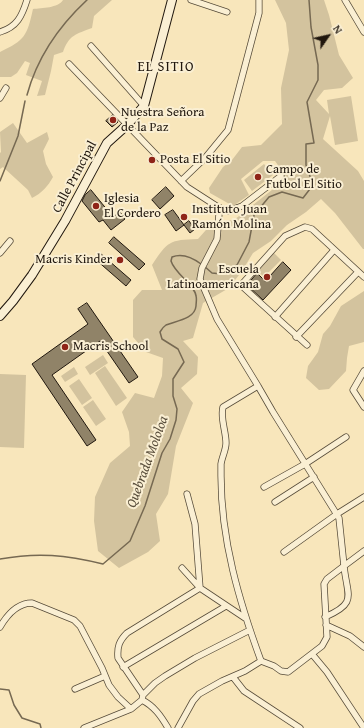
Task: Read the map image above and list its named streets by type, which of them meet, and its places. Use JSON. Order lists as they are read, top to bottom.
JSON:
{
  "streets": {
    "street": ["Calle Principal"]
  },
  "districts": ["EL SITIO"],
  "water": ["Quebrada Mololoa"],
  "places": [
    "Nuestra Señora de la Paz",
    "Posta El Sitio",
    "Campo de Futbol El Sitio",
    "Iglesia El Cordero",
    "Instituto Juan Ramón Molina",
    "Macris Kinder",
    "Escuela Latinoamericana",
    "Macris School"
  ],
  "north": "top right"
}
